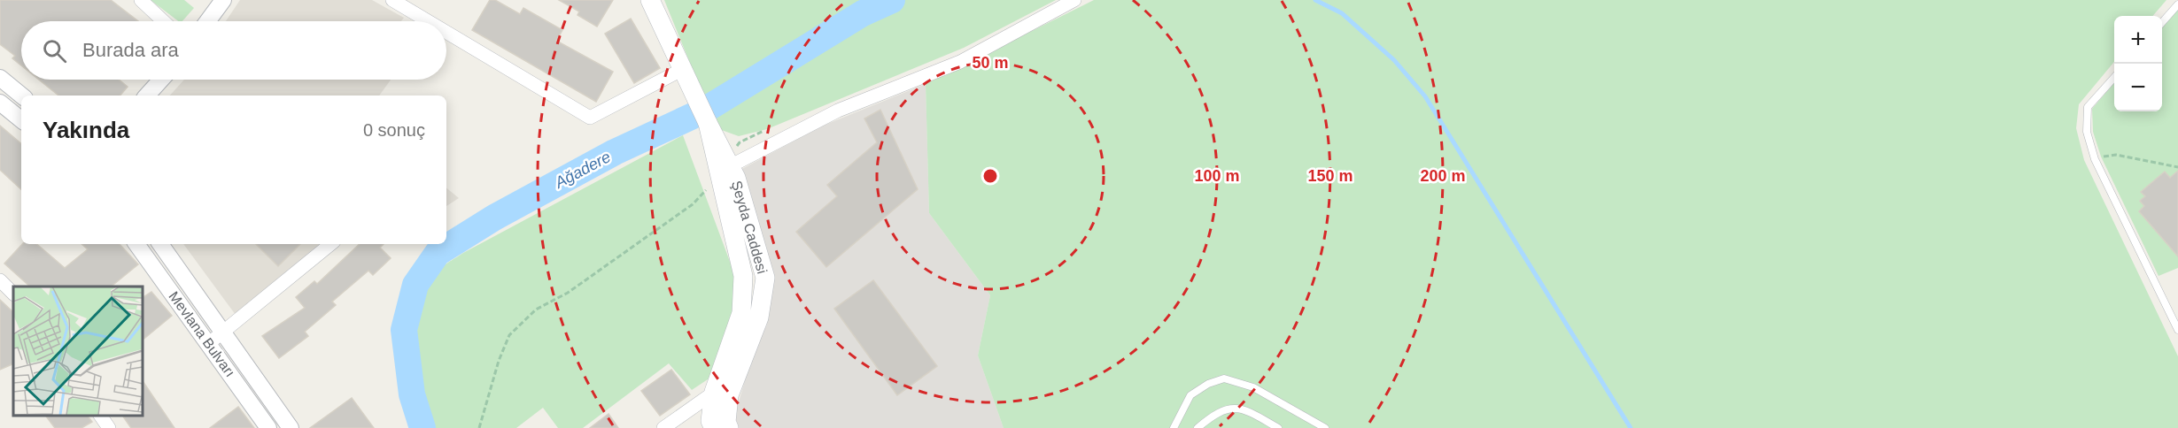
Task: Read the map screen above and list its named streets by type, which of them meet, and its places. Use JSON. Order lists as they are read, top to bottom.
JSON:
{
  "streets": {
    "main road": ["Şeyda Caddesi"],
    "street": ["Mevlana Bulvarı"]
  },
  "water": ["Ağadere"],
  "page": {
    "map_buttons": ["+", "−"],
    "search": "Burada ara",
    "heading": ["Yakında", "0 sonuç"]
  },
  "rings": [
    "50 m",
    "100 m",
    "150 m",
    "200 m"
  ]
}
